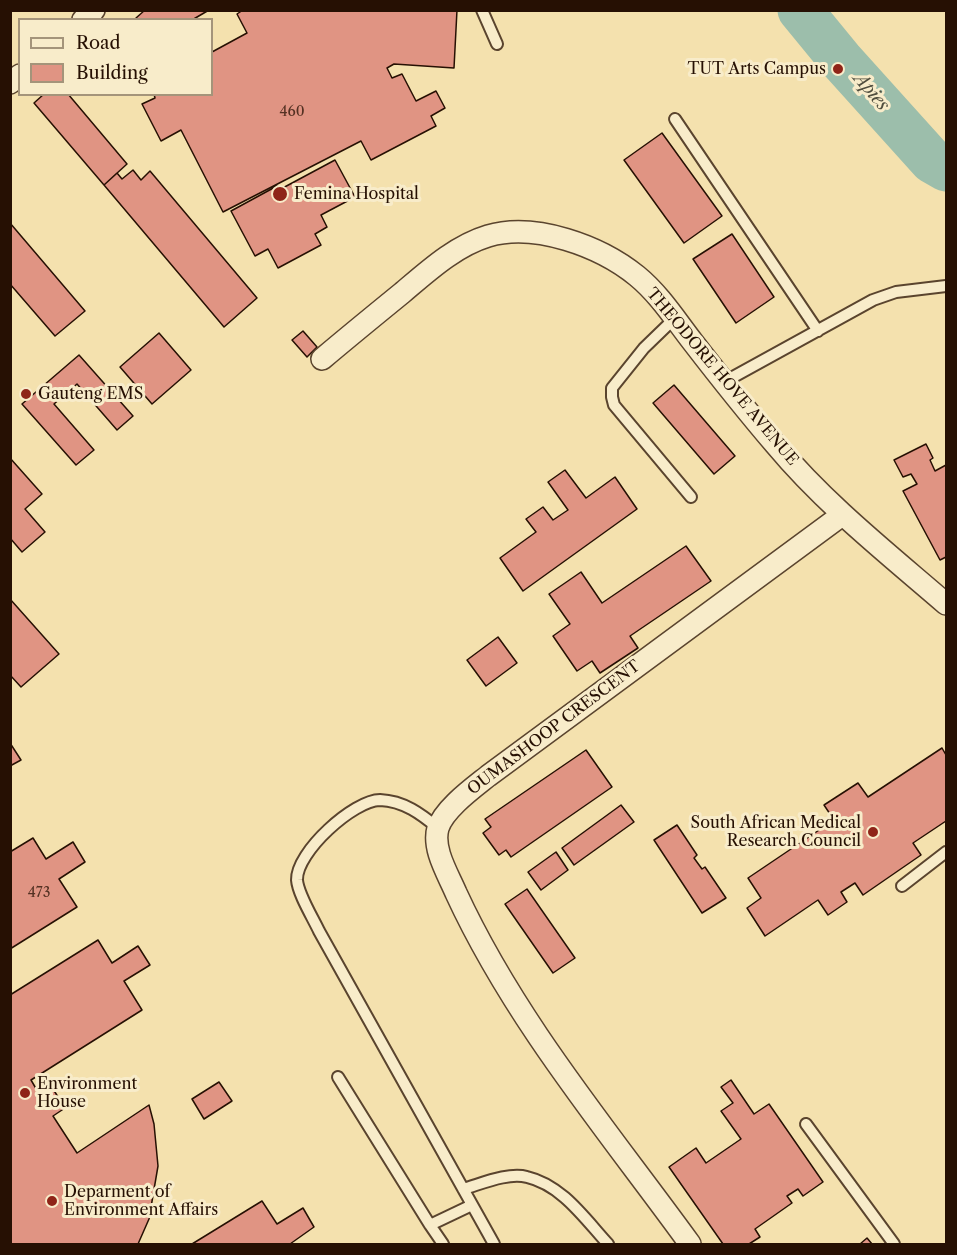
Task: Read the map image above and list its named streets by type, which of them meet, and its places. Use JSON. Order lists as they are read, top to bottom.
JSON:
{
  "streets": {
    "street": ["THEODORE HOVE AVENUE", "OUMASHOOP CRESCENT"]
  },
  "crossings": [
    ["THEODORE HOVE AVENUE", "OUMASHOOP CRESCENT"]
  ],
  "water": ["Apies"],
  "places": [
    "TUT Arts Campus",
    "Femina Hospital",
    "Gauteng EMS",
    "South African Medical Research Council",
    "Environment House",
    "Deparment of Environment Affairs"
  ],
  "house_numbers": ["460", "473"],
  "legend": ["Road", "Building"]
}
